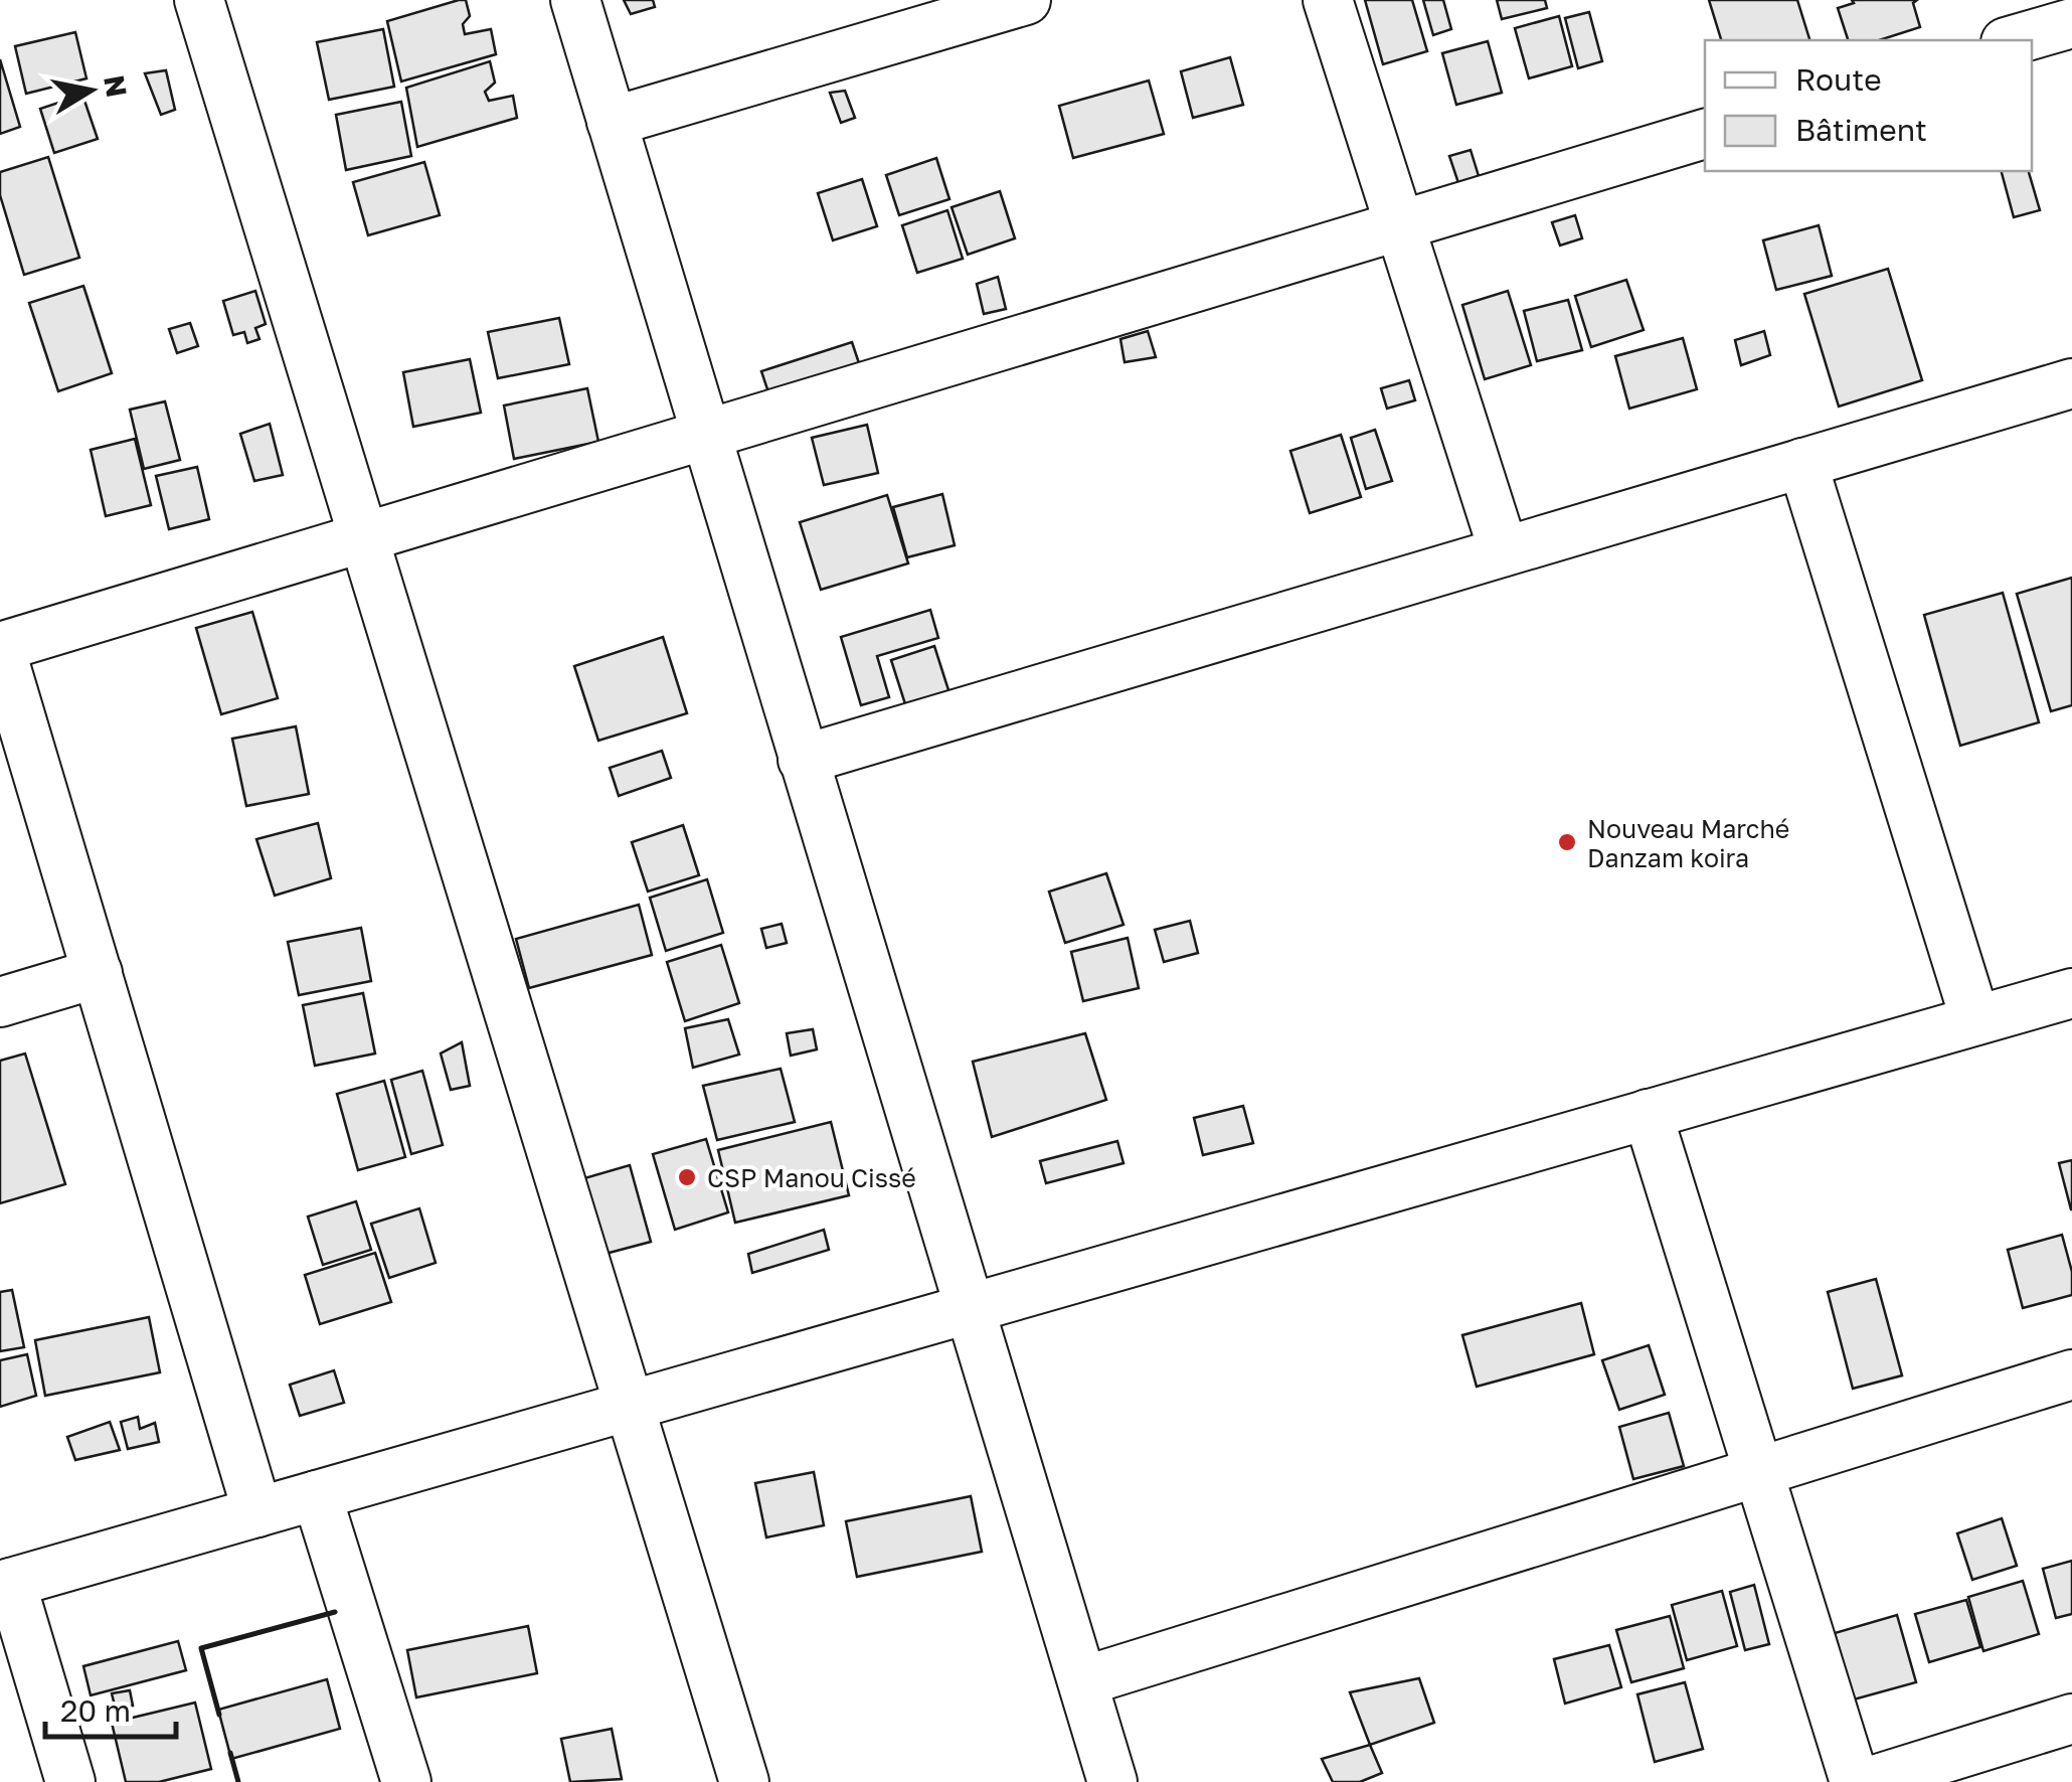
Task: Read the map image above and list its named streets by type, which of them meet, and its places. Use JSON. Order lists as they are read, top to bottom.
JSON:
{
  "places": ["Nouveau Marché Danzam koira", "CSP Manou Cissé"],
  "legend": ["Route", "Bâtiment"],
  "scale_bar": "20 m",
  "north": "right"
}
